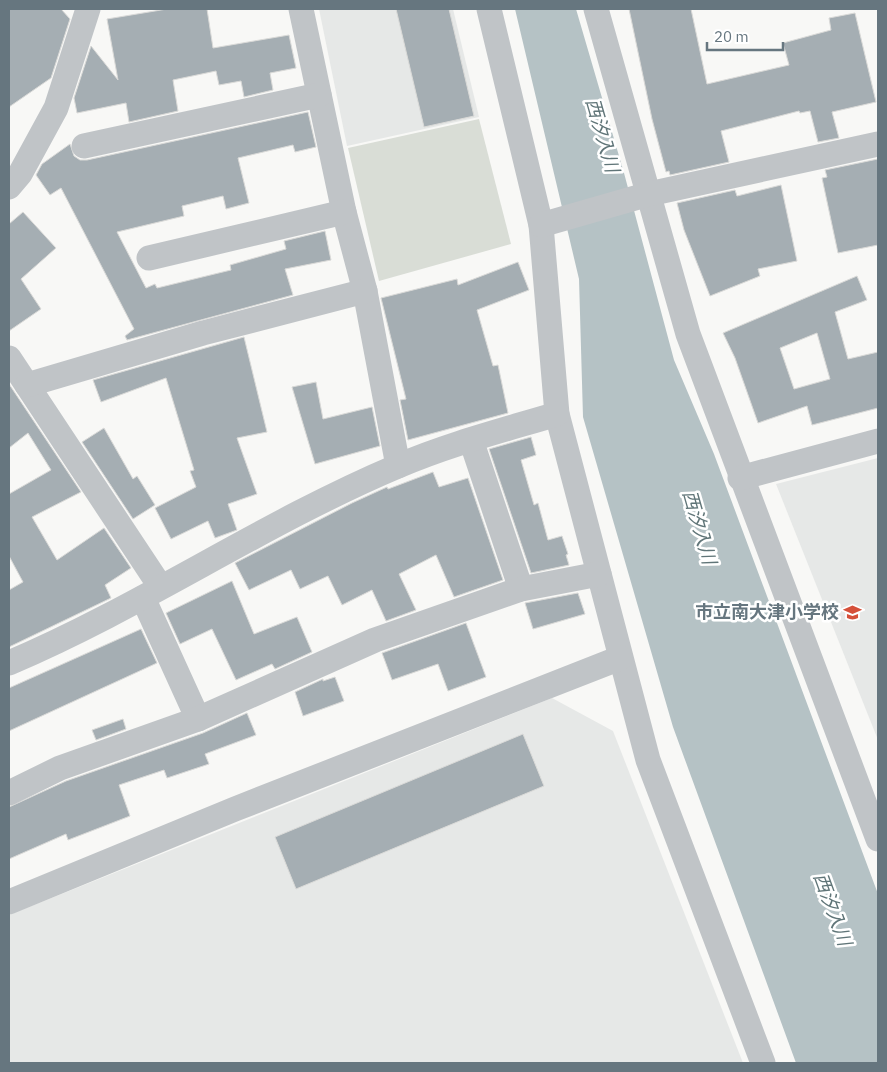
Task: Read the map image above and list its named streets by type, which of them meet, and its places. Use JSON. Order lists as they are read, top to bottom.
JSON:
{
  "water": ["西汐入川"],
  "places": {
    "school or university": ["市立南大津小学校"]
  },
  "scale_bar": "20 m"
}
